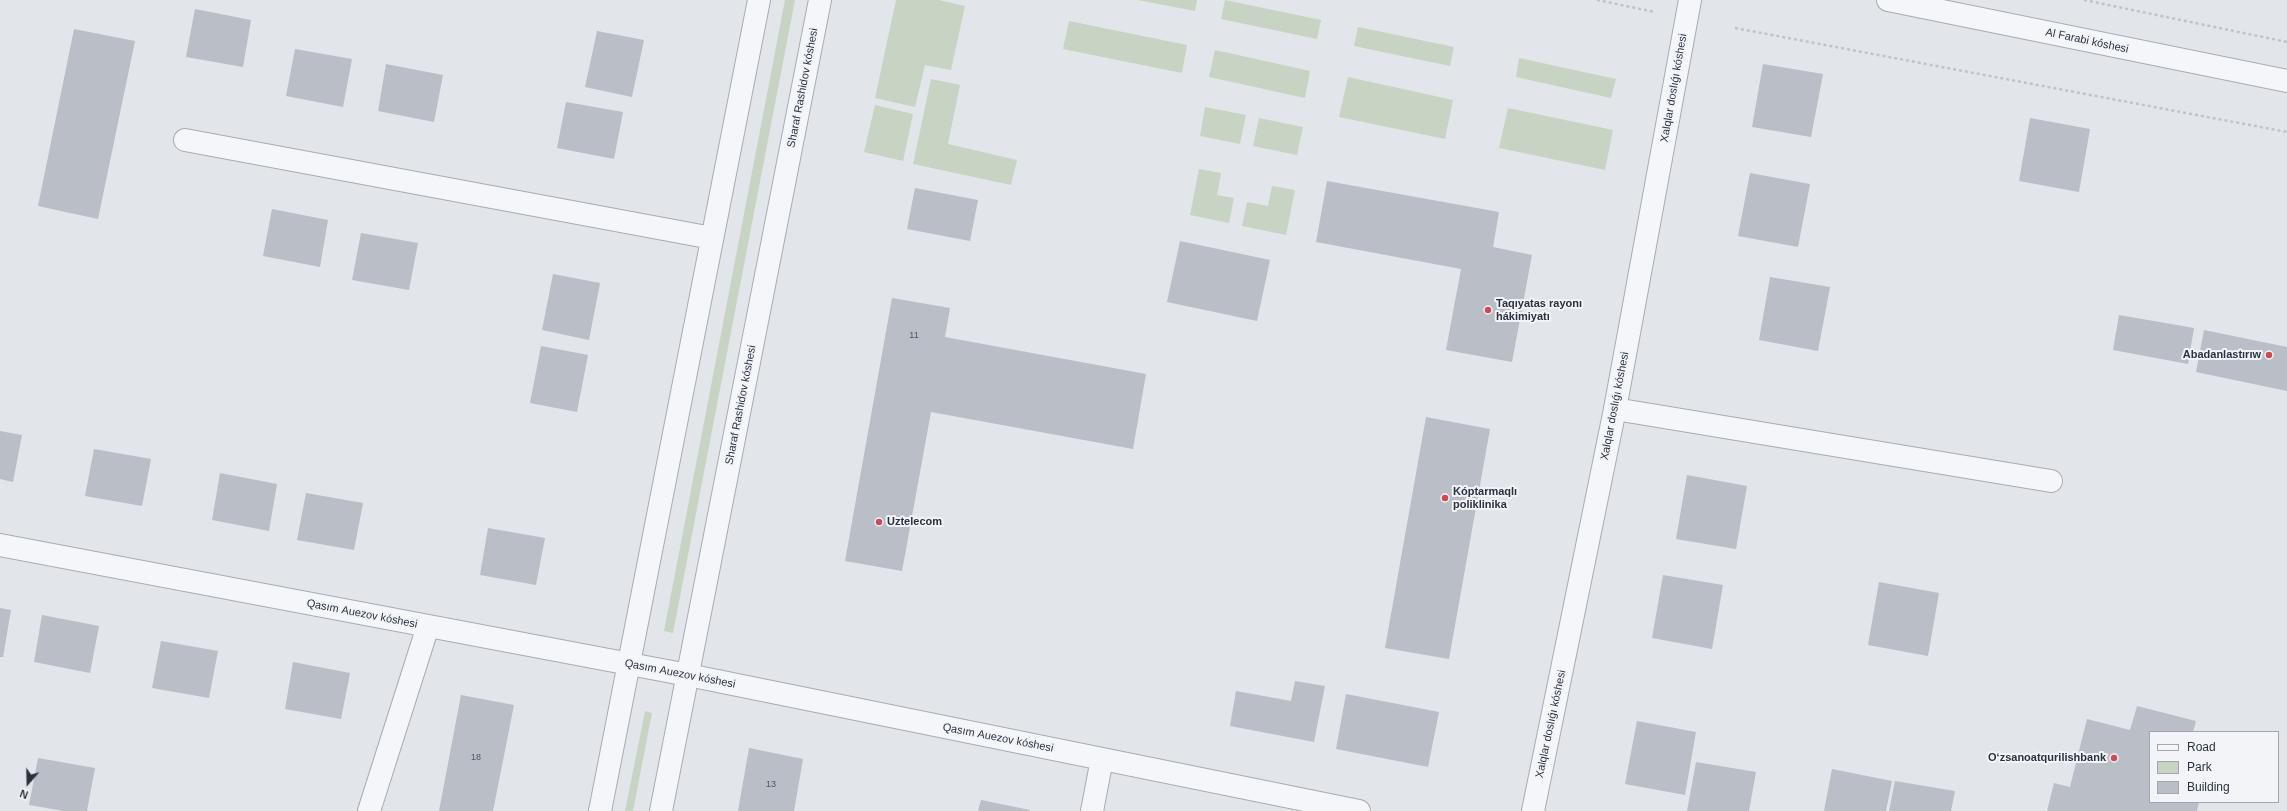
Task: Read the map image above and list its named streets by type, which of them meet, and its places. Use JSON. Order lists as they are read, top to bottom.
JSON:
{
  "streets": {
    "street": [
      "Al Farabi kóshesi",
      "Sharaf Rashidov kóshesi",
      "Xalqlar doslıǵı kóshesi",
      "Qasım Auezov kóshesi"
    ]
  },
  "crossings": [
    ["Sharaf Rashidov kóshesi", "Qasım Auezov kóshesi"]
  ],
  "places": [
    "Taqıyatas rayonı hákimiyatı",
    "Abadanlastırıw",
    "Kóptarmaqlı poliklinika",
    "Uztelecom",
    "Oʻzsanoatqurilishbank"
  ],
  "house_numbers": ["11", "18", "13"],
  "legend": ["Road", "Park", "Building"],
  "north": "bottom"
}
